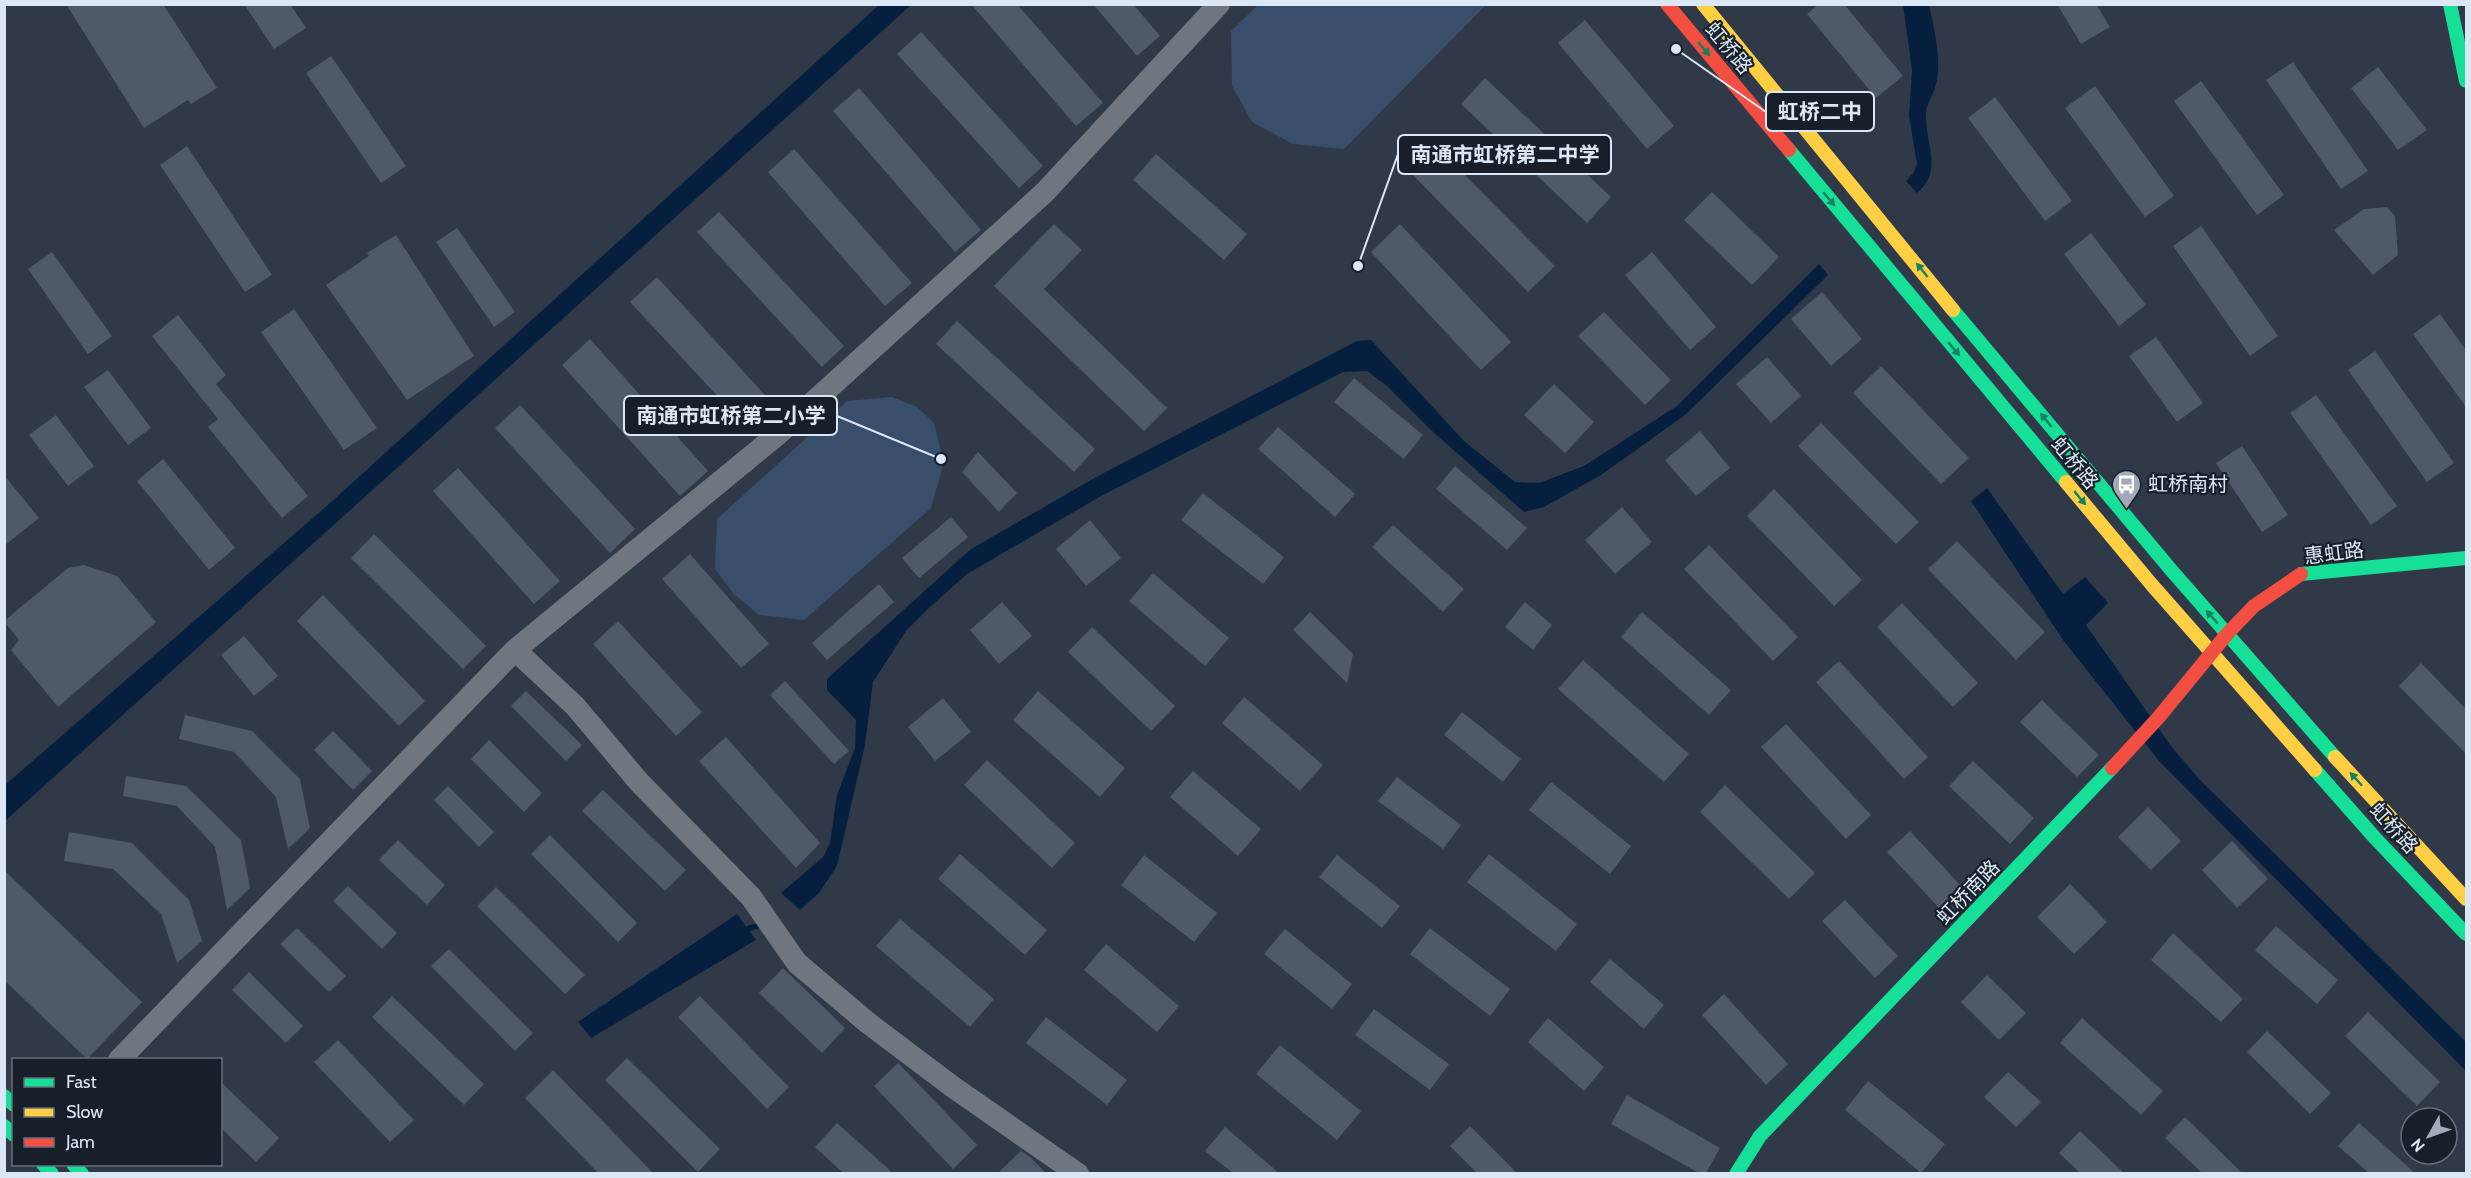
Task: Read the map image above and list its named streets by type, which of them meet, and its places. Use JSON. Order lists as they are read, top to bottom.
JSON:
{
  "streets": {
    "main road": ["虹桥路", "惠虹路", "虹桥南路"]
  },
  "crossings": [
    ["虹桥路", "惠虹路"],
    ["虹桥路", "虹桥南路"],
    ["惠虹路", "虹桥南路"]
  ],
  "places": {
    "other": ["虹桥二中", "南通市虹桥第二中学", "南通市虹桥第二小学"],
    "bus stop": ["虹桥南村"]
  },
  "legend": ["Fast", "Slow", "Jam"],
  "north": "bottom left"
}
